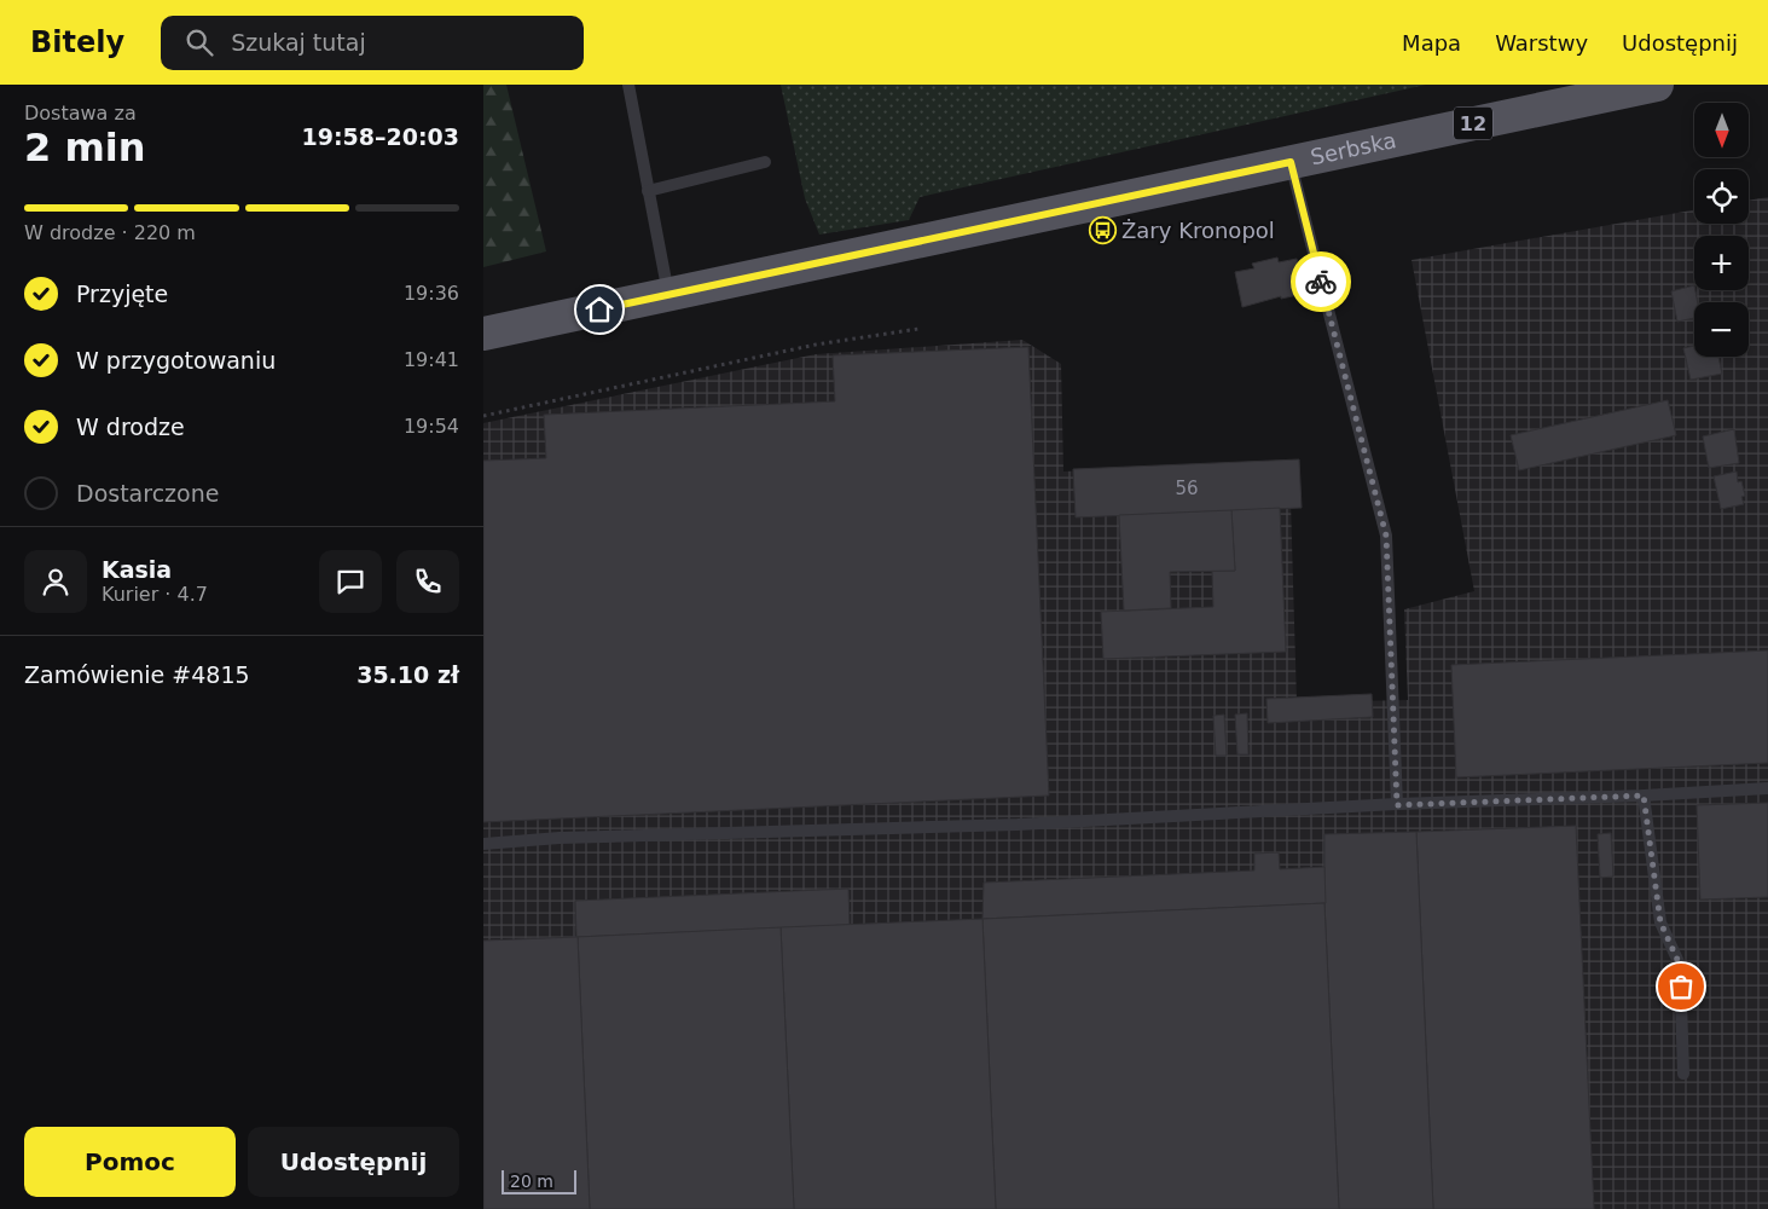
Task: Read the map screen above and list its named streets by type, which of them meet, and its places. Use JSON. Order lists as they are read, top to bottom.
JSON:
{
  "streets": {
    "main road": ["12", "Serbska"]
  },
  "places": {
    "bus stop": ["Żary Kronopol"]
  },
  "house_numbers": ["56"],
  "scale_bar": "20 m",
  "north": "bottom",
  "page": {
    "header": "Bitely",
    "search": "Szukaj tutaj",
    "nav": ["Mapa", "Warstwy", "Udostępnij"],
    "heading": ["2 min", "Dostawa za", "19:58–20:03"],
    "panel": [
      "Kasia",
      "Kurier · 4.7",
      "Zamówienie #4815",
      "35.10 zł"
    ],
    "map_buttons": ["+", "−"],
    "bar": "W drodze · 220 m",
    "list": [
      ["Przyjęte", "19:36"],
      ["W przygotowaniu", "19:41"],
      ["W drodze", "19:54"],
      "Dostarczone"
    ],
    "buttons": ["Pomoc", "Udostępnij"],
    "scale": "20 m"
  }
}
